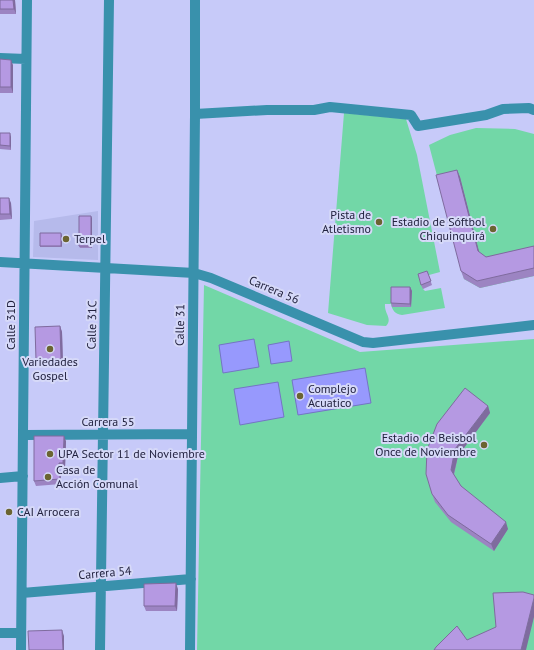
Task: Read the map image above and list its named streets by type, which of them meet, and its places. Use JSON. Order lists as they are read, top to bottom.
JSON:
{
  "streets": {
    "street": [
      "Carrera 56",
      "Calle 31D",
      "Calle 31C",
      "Calle 31",
      "Carrera 55",
      "Carrera 54"
    ]
  },
  "crossings": [
    ["Carrera 56", "Calle 31D"],
    ["Carrera 56", "Calle 31C"],
    ["Carrera 56", "Calle 31"],
    ["Calle 31D", "Carrera 55"],
    ["Calle 31D", "Carrera 54"],
    ["Calle 31C", "Carrera 55"],
    ["Calle 31C", "Carrera 54"],
    ["Calle 31", "Carrera 55"],
    ["Calle 31", "Carrera 54"]
  ],
  "places": [
    "Pista de Atletismo",
    "Estadio de Sóftbol Chiquinquirá",
    "Terpel",
    "Variedades Gospel",
    "Complejo Acuatico",
    "Estadio de Beisbol Once de Noviembre",
    "UPA Sector 11 de Noviembre",
    "Casa de Acción Comunal",
    "CAI Arrocera"
  ]
}
